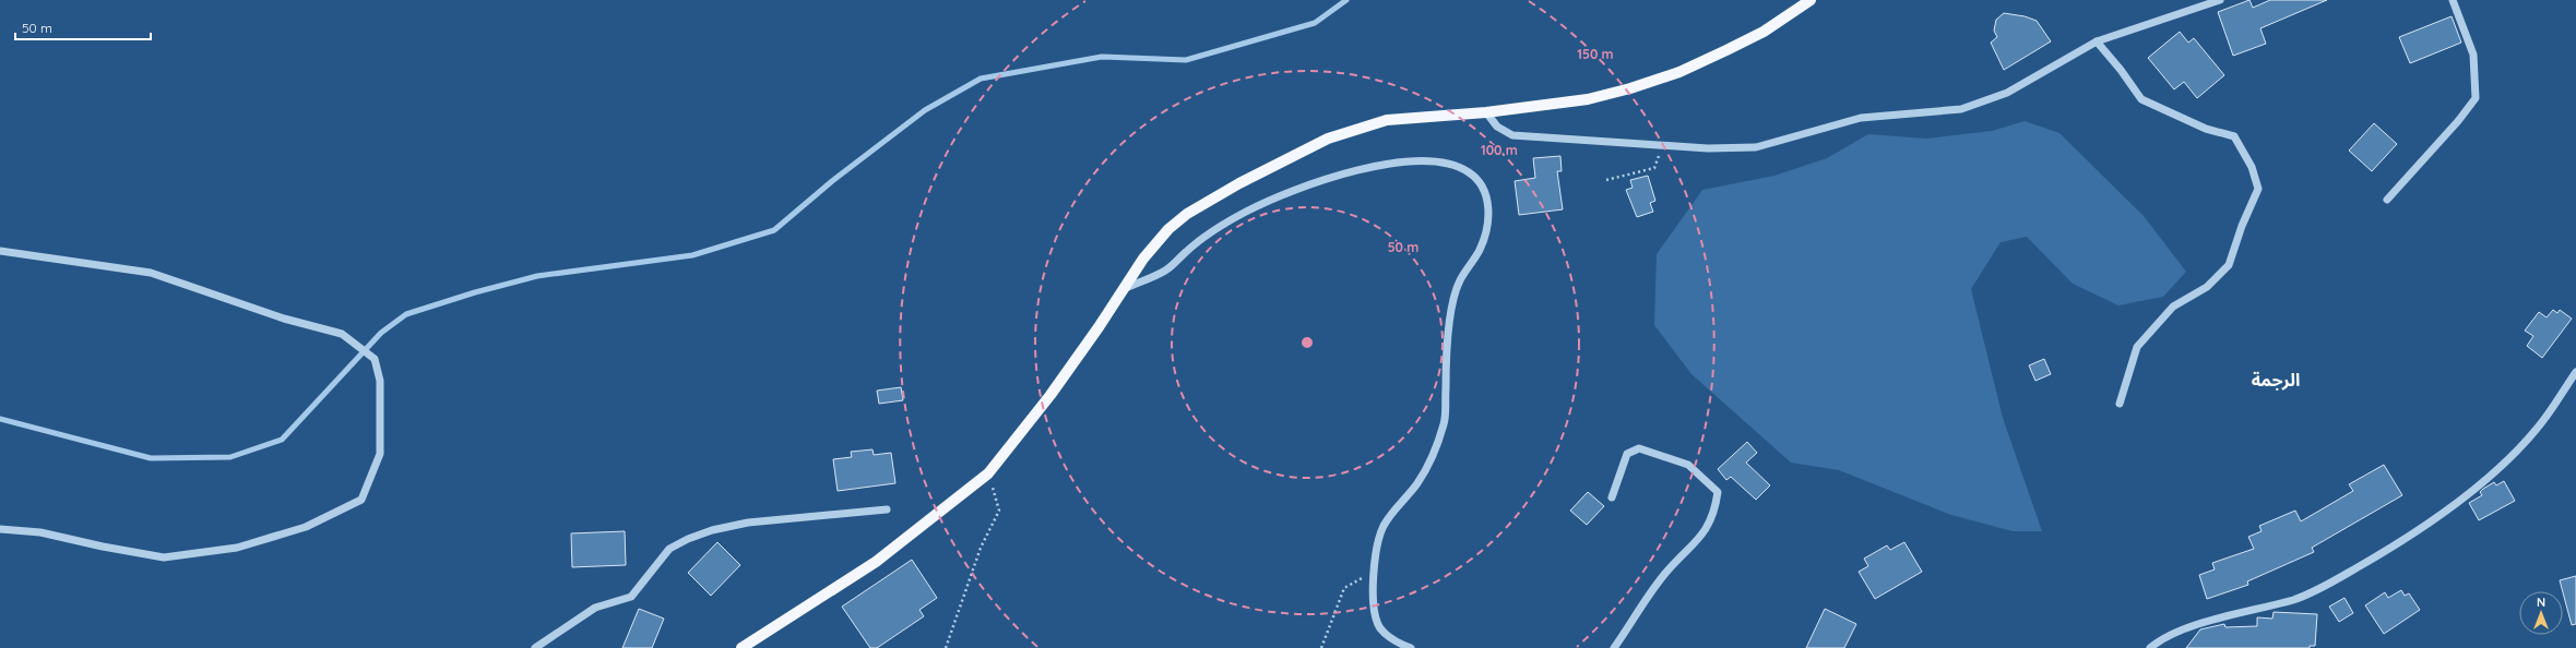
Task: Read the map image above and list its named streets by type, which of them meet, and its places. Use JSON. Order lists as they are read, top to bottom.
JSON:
{
  "districts": ["الرجمة"],
  "scale_bar": "50 m",
  "north": "top",
  "rings": ["150 m", "100 m", "50 m"]
}
